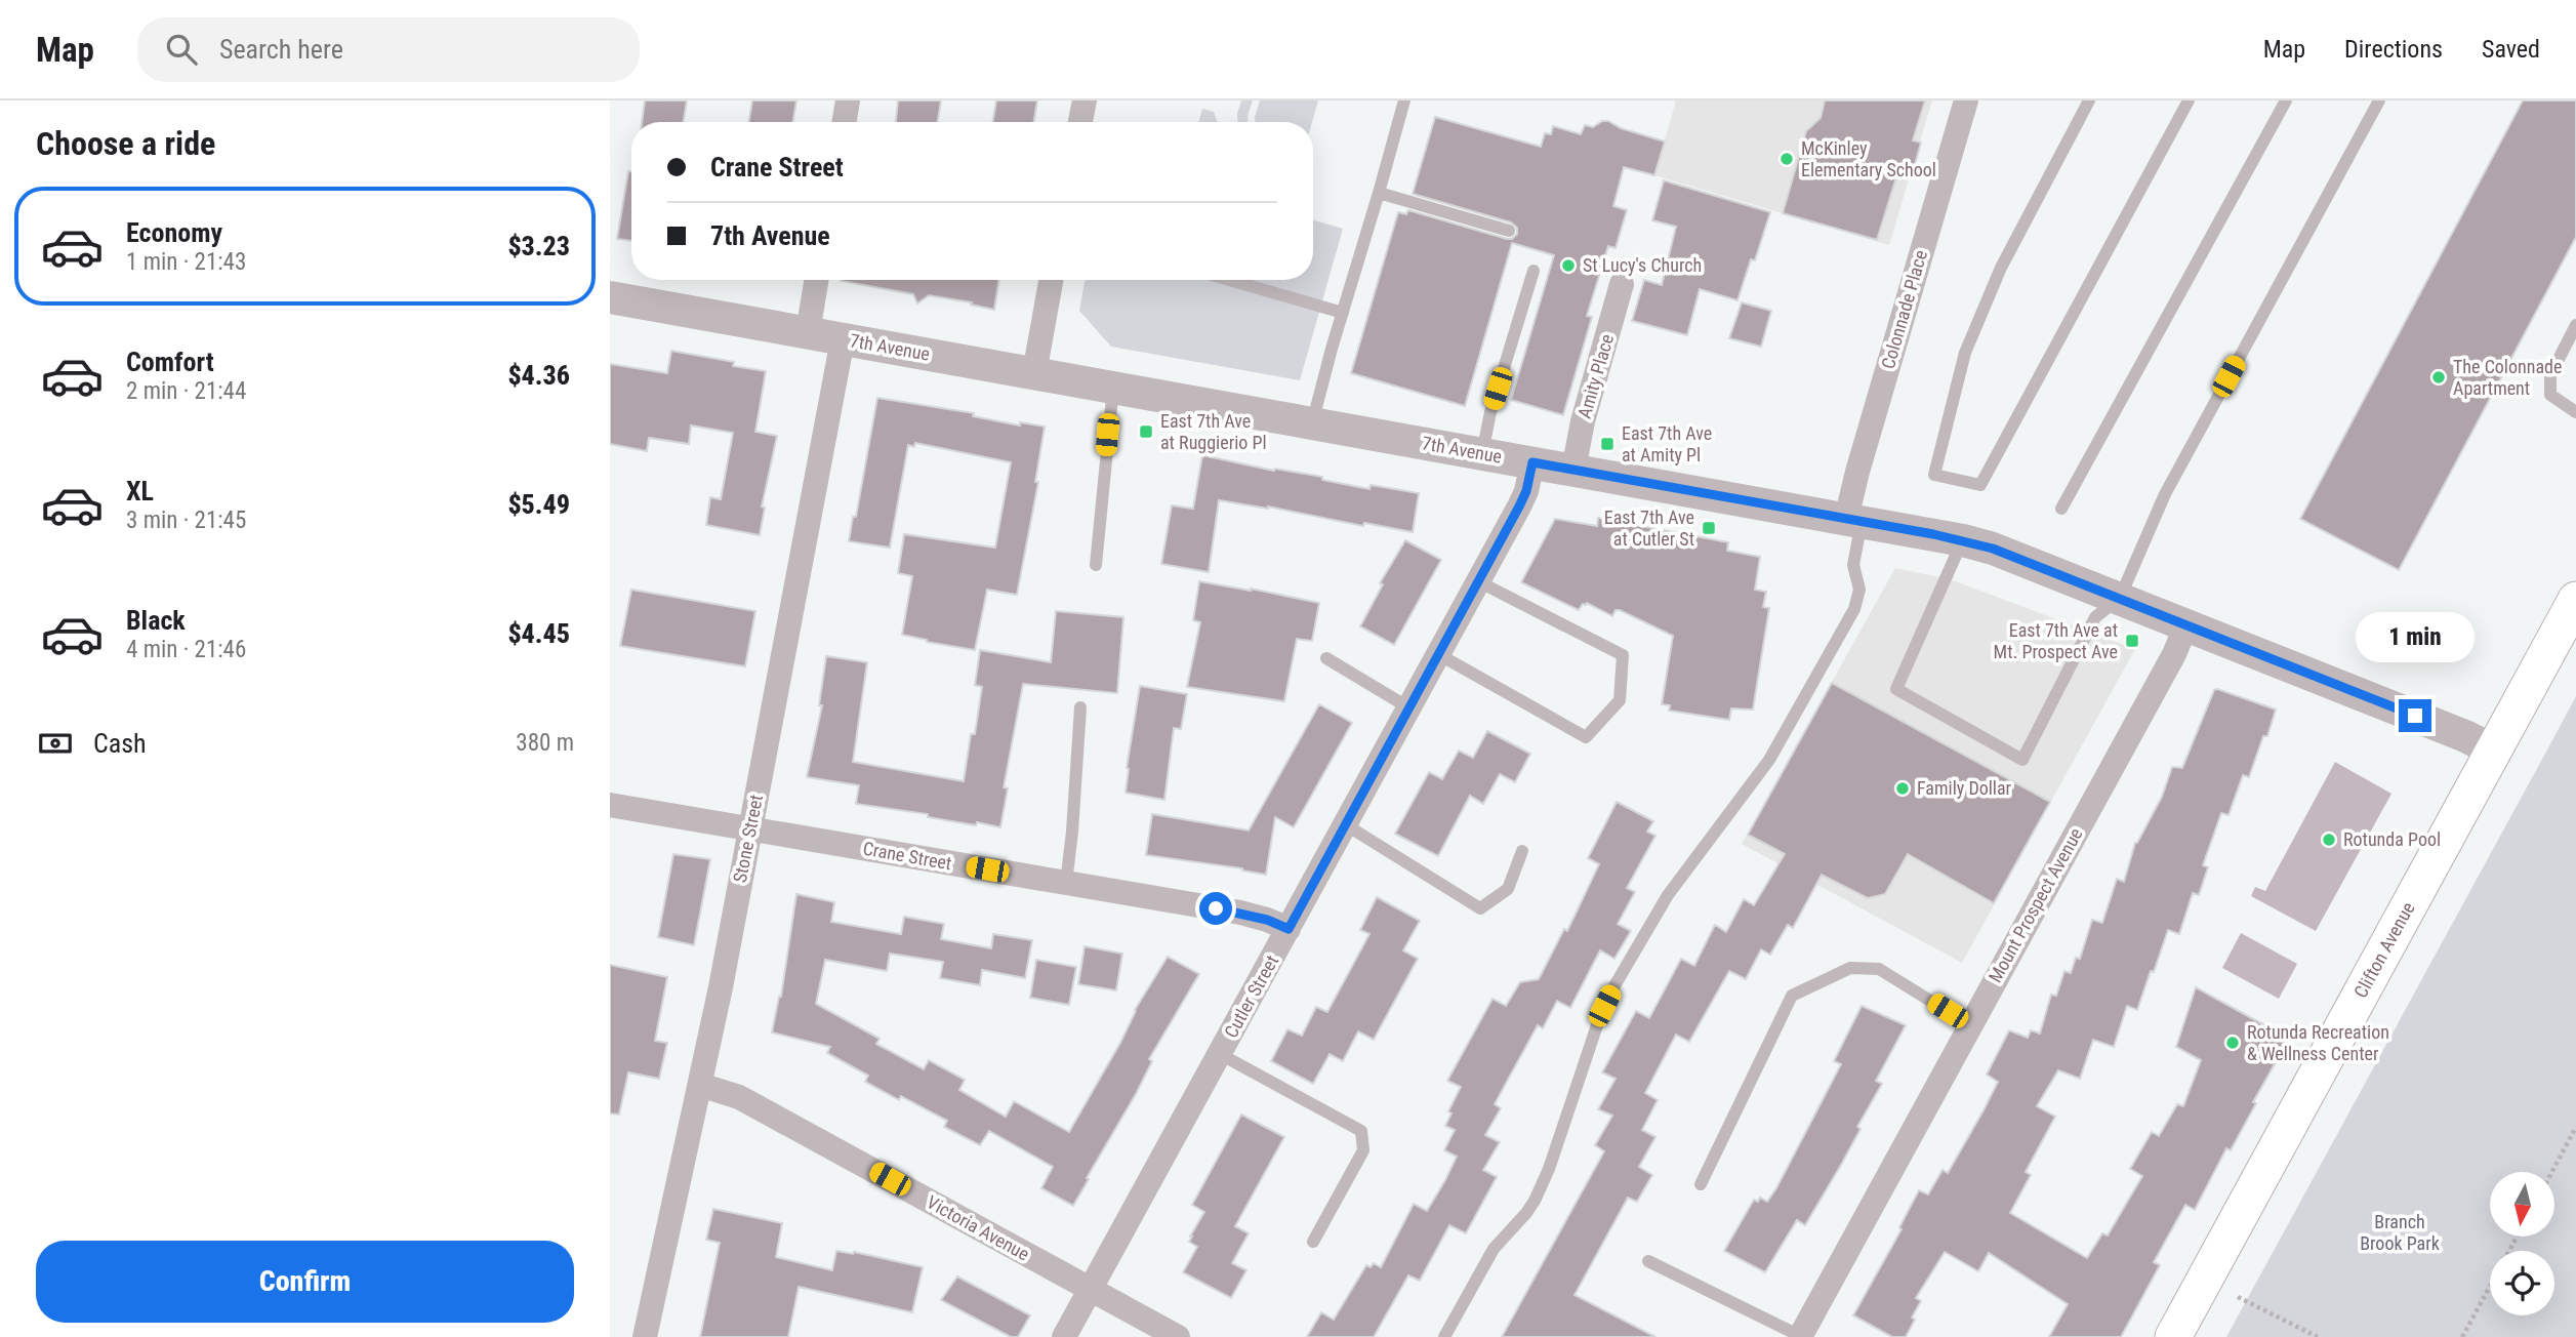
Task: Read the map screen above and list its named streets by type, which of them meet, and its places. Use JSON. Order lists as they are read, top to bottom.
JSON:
{
  "streets": {
    "main road": ["Clifton Avenue"],
    "street": [
      "Colonnade Place",
      "7th Avenue",
      "Amity Place",
      "Stone Street",
      "Crane Street",
      "Mount Prospect Avenue",
      "Cutler Street",
      "Victoria Avenue"
    ]
  },
  "crossings": [
    ["Colonnade Place", "7th Avenue"],
    ["7th Avenue", "Amity Place"],
    ["7th Avenue", "Stone Street"],
    ["7th Avenue", "Mount Prospect Avenue"],
    ["7th Avenue", "Clifton Avenue"],
    ["7th Avenue", "Cutler Street"],
    ["Stone Street", "Crane Street"],
    ["Stone Street", "Victoria Avenue"],
    ["Crane Street", "Cutler Street"],
    ["Cutler Street", "Victoria Avenue"]
  ],
  "parks": ["Branch Brook Park"],
  "places": {
    "other": [
      "McKinley Elementary School",
      "St Lucy's Church",
      "The Colonnade Apartment",
      "Family Dollar",
      "Rotunda Pool",
      "Rotunda Recreation & Wellness Center"
    ],
    "transit": [
      "East 7th Ave at Ruggierio Pl",
      "East 7th Ave at Amity Pl",
      "East 7th Ave at Cutler St",
      "East 7th Ave at Mt. Prospect Ave"
    ]
  },
  "north": "bottom",
  "page": {
    "header": "Map",
    "search": "Search here",
    "nav": ["Map", "Directions", "Saved"],
    "heading": "Choose a ride",
    "banner": ["Crane Street", "7th Avenue"],
    "list": [
      {
        "name": "Economy",
        "note": "1 min · 21:43",
        "value": "$3.23"
      },
      {
        "name": "Comfort",
        "note": "2 min · 21:44",
        "value": "$4.36"
      },
      {
        "name": "XL",
        "note": "3 min · 21:45",
        "value": "$5.49"
      },
      {
        "name": "Black",
        "note": "4 min · 21:46",
        "value": "$4.45"
      }
    ],
    "bubble": "1 min",
    "pay": ["Cash", "380 m"],
    "buttons": "Confirm"
  }
}
